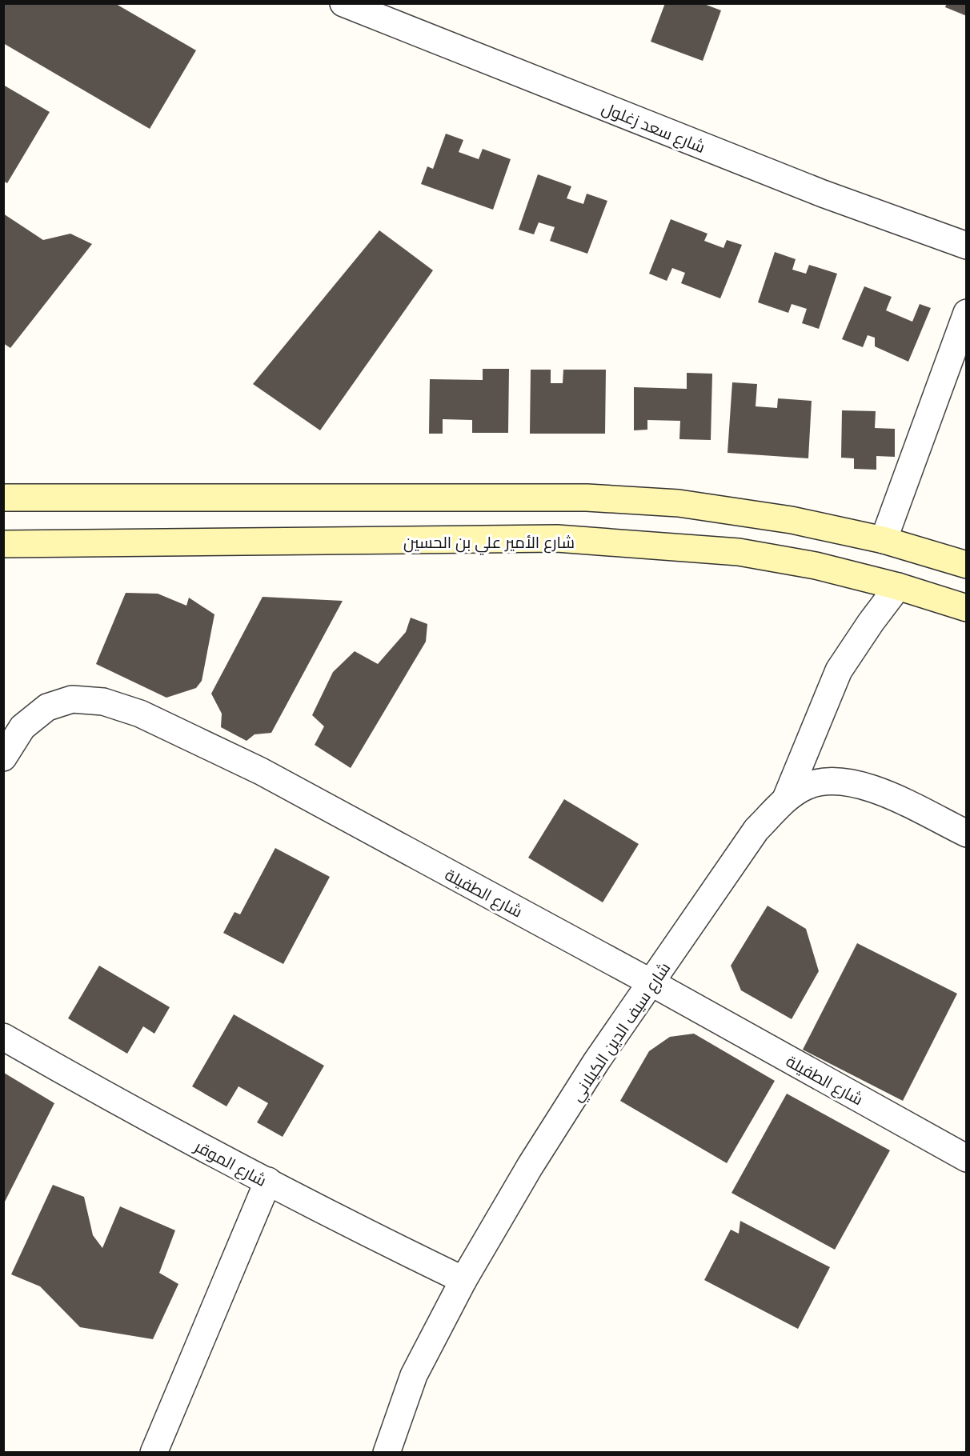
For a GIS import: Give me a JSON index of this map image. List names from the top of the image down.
{
  "streets": {
    "main road": ["شارع الأمير علي بن الحسين"],
    "street": [
      "شارع سعد زغلول",
      "شارع الطفيلة",
      "شارع سيف الدين الكيلاني",
      "شارع الموقر"
    ]
  },
  "crossings": [
    ["شارع الطفيلة", "شارع سيف الدين الكيلاني"],
    ["شارع سيف الدين الكيلاني", "شارع الموقر"]
  ]
}
